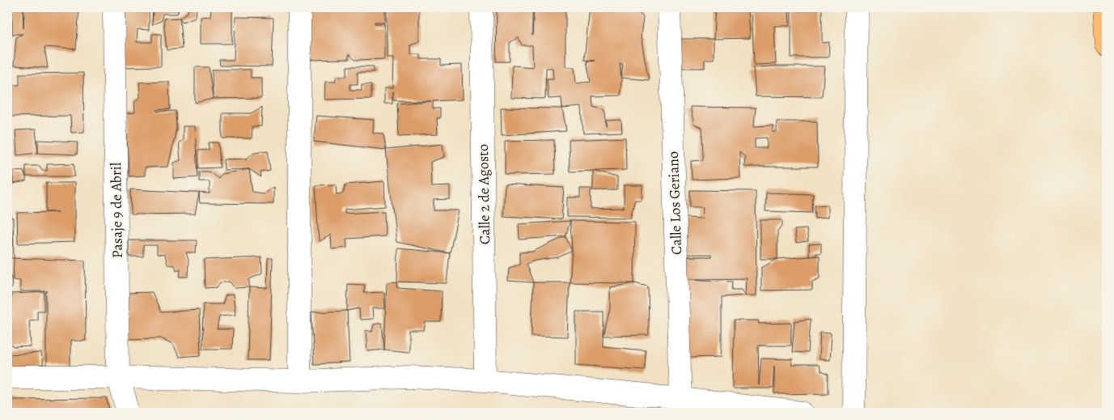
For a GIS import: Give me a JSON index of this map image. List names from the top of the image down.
{
  "streets": {
    "street": ["Calle 2 de Agosto", "Calle Los Geriano", "Pasaje 9 de Abril"]
  }
}
